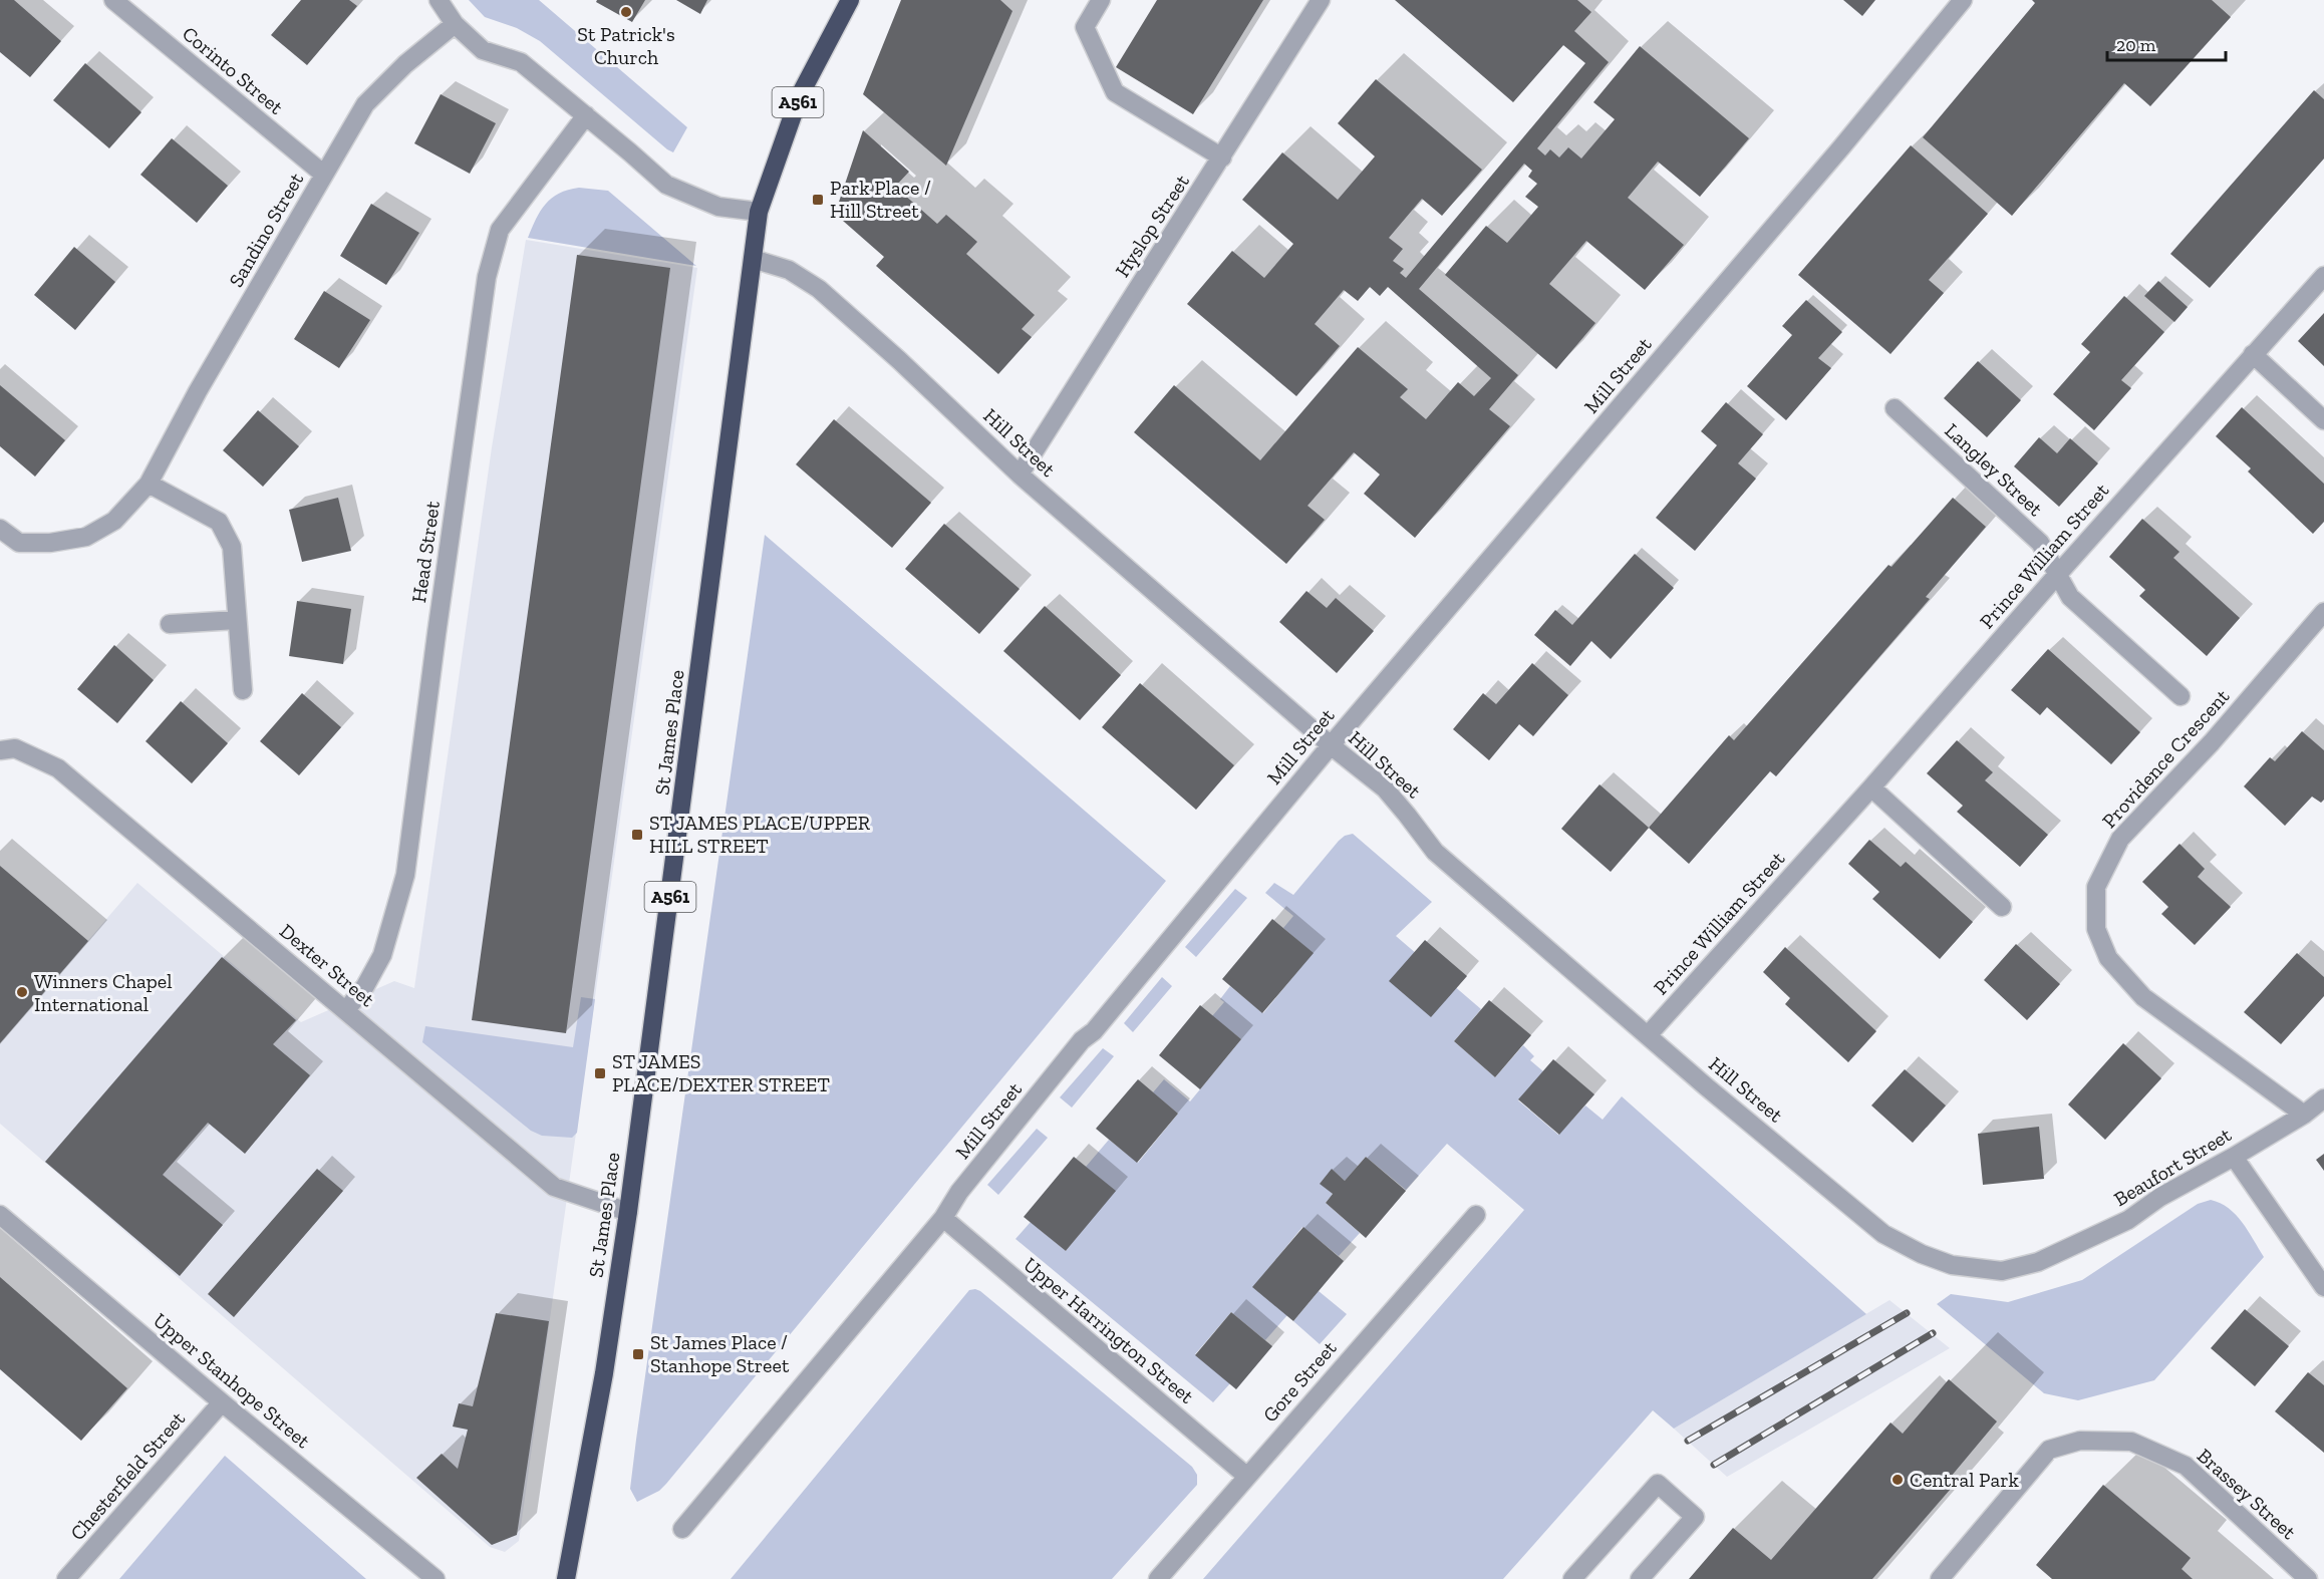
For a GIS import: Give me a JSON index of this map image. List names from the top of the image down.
{
  "streets": {
    "highway": ["A561", "St James Place"],
    "street": [
      "Corinto Street",
      "Hyslop Street",
      "Sandino Street",
      "Mill Street",
      "Hill Street",
      "Langley Street",
      "Head Street",
      "Prince William Street",
      "Providence Crescent",
      "Dexter Street",
      "Beaufort Street",
      "Upper Harrington Street",
      "Upper Stanhope Street",
      "Gore Street",
      "Chesterfield Street",
      "Brassey Street"
    ]
  },
  "crossings": [
    ["Corinto Street", "Sandino Street"],
    ["A561", "St James Place"],
    ["Hyslop Street", "Hill Street"],
    ["Mill Street", "Hill Street"],
    ["Mill Street", "Upper Harrington Street"],
    ["Hill Street", "Prince William Street"],
    ["Hill Street", "St James Place"],
    ["Hill Street", "Beaufort Street"],
    ["Langley Street", "Prince William Street"],
    ["Head Street", "Dexter Street"],
    ["St James Place", "Dexter Street"],
    ["Providence Crescent", "Beaufort Street"],
    ["Upper Harrington Street", "Gore Street"],
    ["Upper Stanhope Street", "Chesterfield Street"]
  ],
  "places": {
    "other": ["St Patrick's Church", "Winners Chapel International", "Central Park"],
    "transit": [
      "Park Place / Hill Street",
      "ST JAMES PLACE/UPPER HILL STREET",
      "ST JAMES PLACE/DEXTER STREET",
      "St James Place / Stanhope Street"
    ]
  },
  "scale_bar": "20 m"
}
